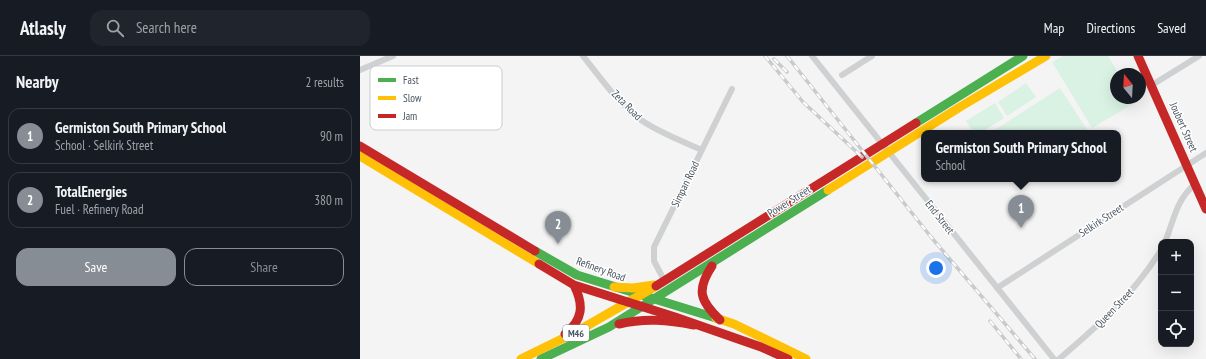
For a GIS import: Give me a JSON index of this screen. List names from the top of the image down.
{
  "streets": {
    "main road": [
      "Joubert Street",
      "Power Street",
      "Refinery Road",
      "M46"
    ],
    "street": [
      "Zeta Road",
      "Simpan Road",
      "End Street",
      "Selkirk Street",
      "Queen Street"
    ]
  },
  "crossings": [
    ["Zeta Road", "Simpan Road"],
    ["Joubert Street", "Selkirk Street"],
    ["Simpan Road", "Power Street"],
    ["Power Street", "Refinery Road"],
    ["End Street", "Selkirk Street"]
  ],
  "legend": ["Fast", "Slow", "Jam"],
  "north": "top",
  "page": {
    "header": "Atlasly",
    "search": "Search here",
    "nav": ["Map", "Directions", "Saved"],
    "heading": ["Nearby", "2 results"],
    "list": [
      {
        "mark": "1",
        "name": "Germiston South Primary School",
        "note": "School · Selkirk Street",
        "value": "90 m"
      },
      {
        "mark": "2",
        "name": "TotalEnergies",
        "note": "Fuel · Refinery Road",
        "value": "380 m"
      }
    ],
    "popup": ["Germiston South Primary School", "School"],
    "pins": ["1", "2"],
    "buttons": ["Save", "Share"],
    "map_buttons": ["+", "−"]
  }
}
